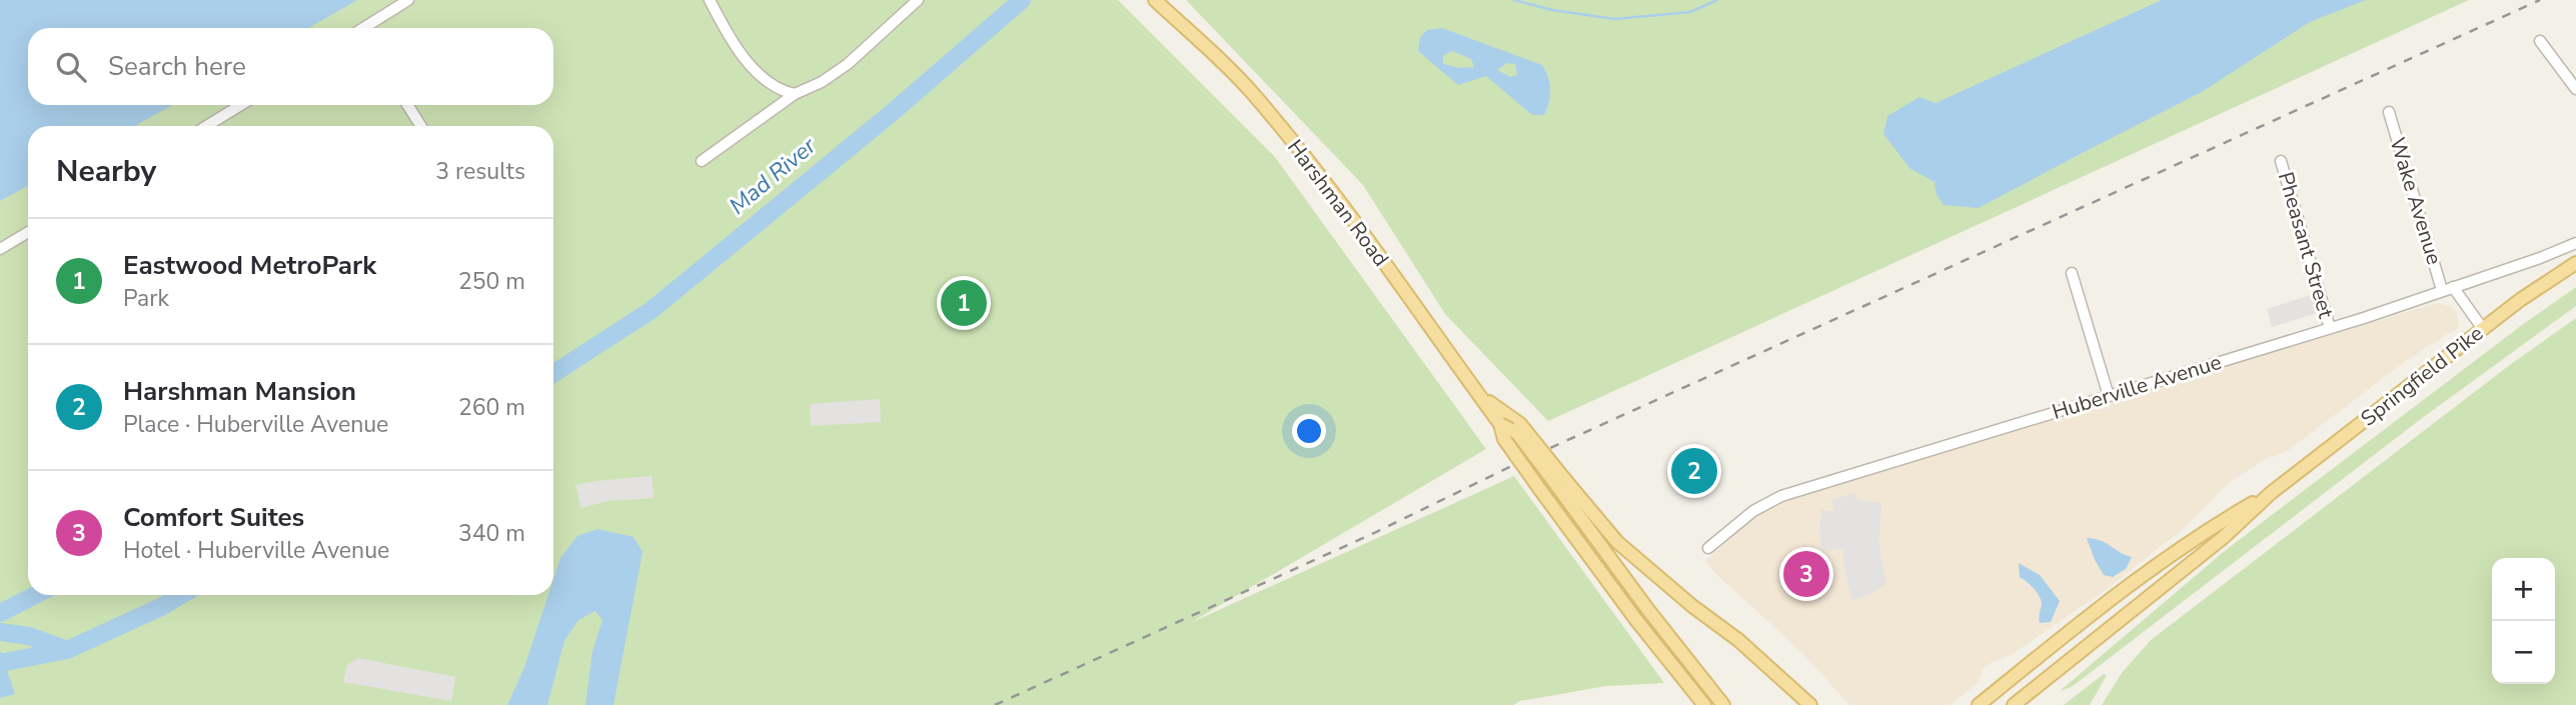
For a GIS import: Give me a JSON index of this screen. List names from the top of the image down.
{
  "streets": {
    "main road": ["Harshman Road", "Springfield Pike"],
    "street": ["Wake Avenue", "Pheasant Street", "Huberville Avenue"]
  },
  "crossings": [
    ["Wake Avenue", "Springfield Pike"],
    ["Wake Avenue", "Huberville Avenue"],
    ["Pheasant Street", "Huberville Avenue"]
  ],
  "water": ["Mad River"],
  "page": {
    "search": "Search here",
    "heading": ["Nearby", "3 results"],
    "list": [
      {
        "mark": "1",
        "name": "Eastwood MetroPark",
        "note": "Park",
        "value": "250 m"
      },
      {
        "mark": "2",
        "name": "Harshman Mansion",
        "note": "Place · Huberville Avenue",
        "value": "260 m"
      },
      {
        "mark": "3",
        "name": "Comfort Suites",
        "note": "Hotel · Huberville Avenue",
        "value": "340 m"
      }
    ],
    "pins": ["1", "2", "3"],
    "map_buttons": ["+", "−"]
  }
}
